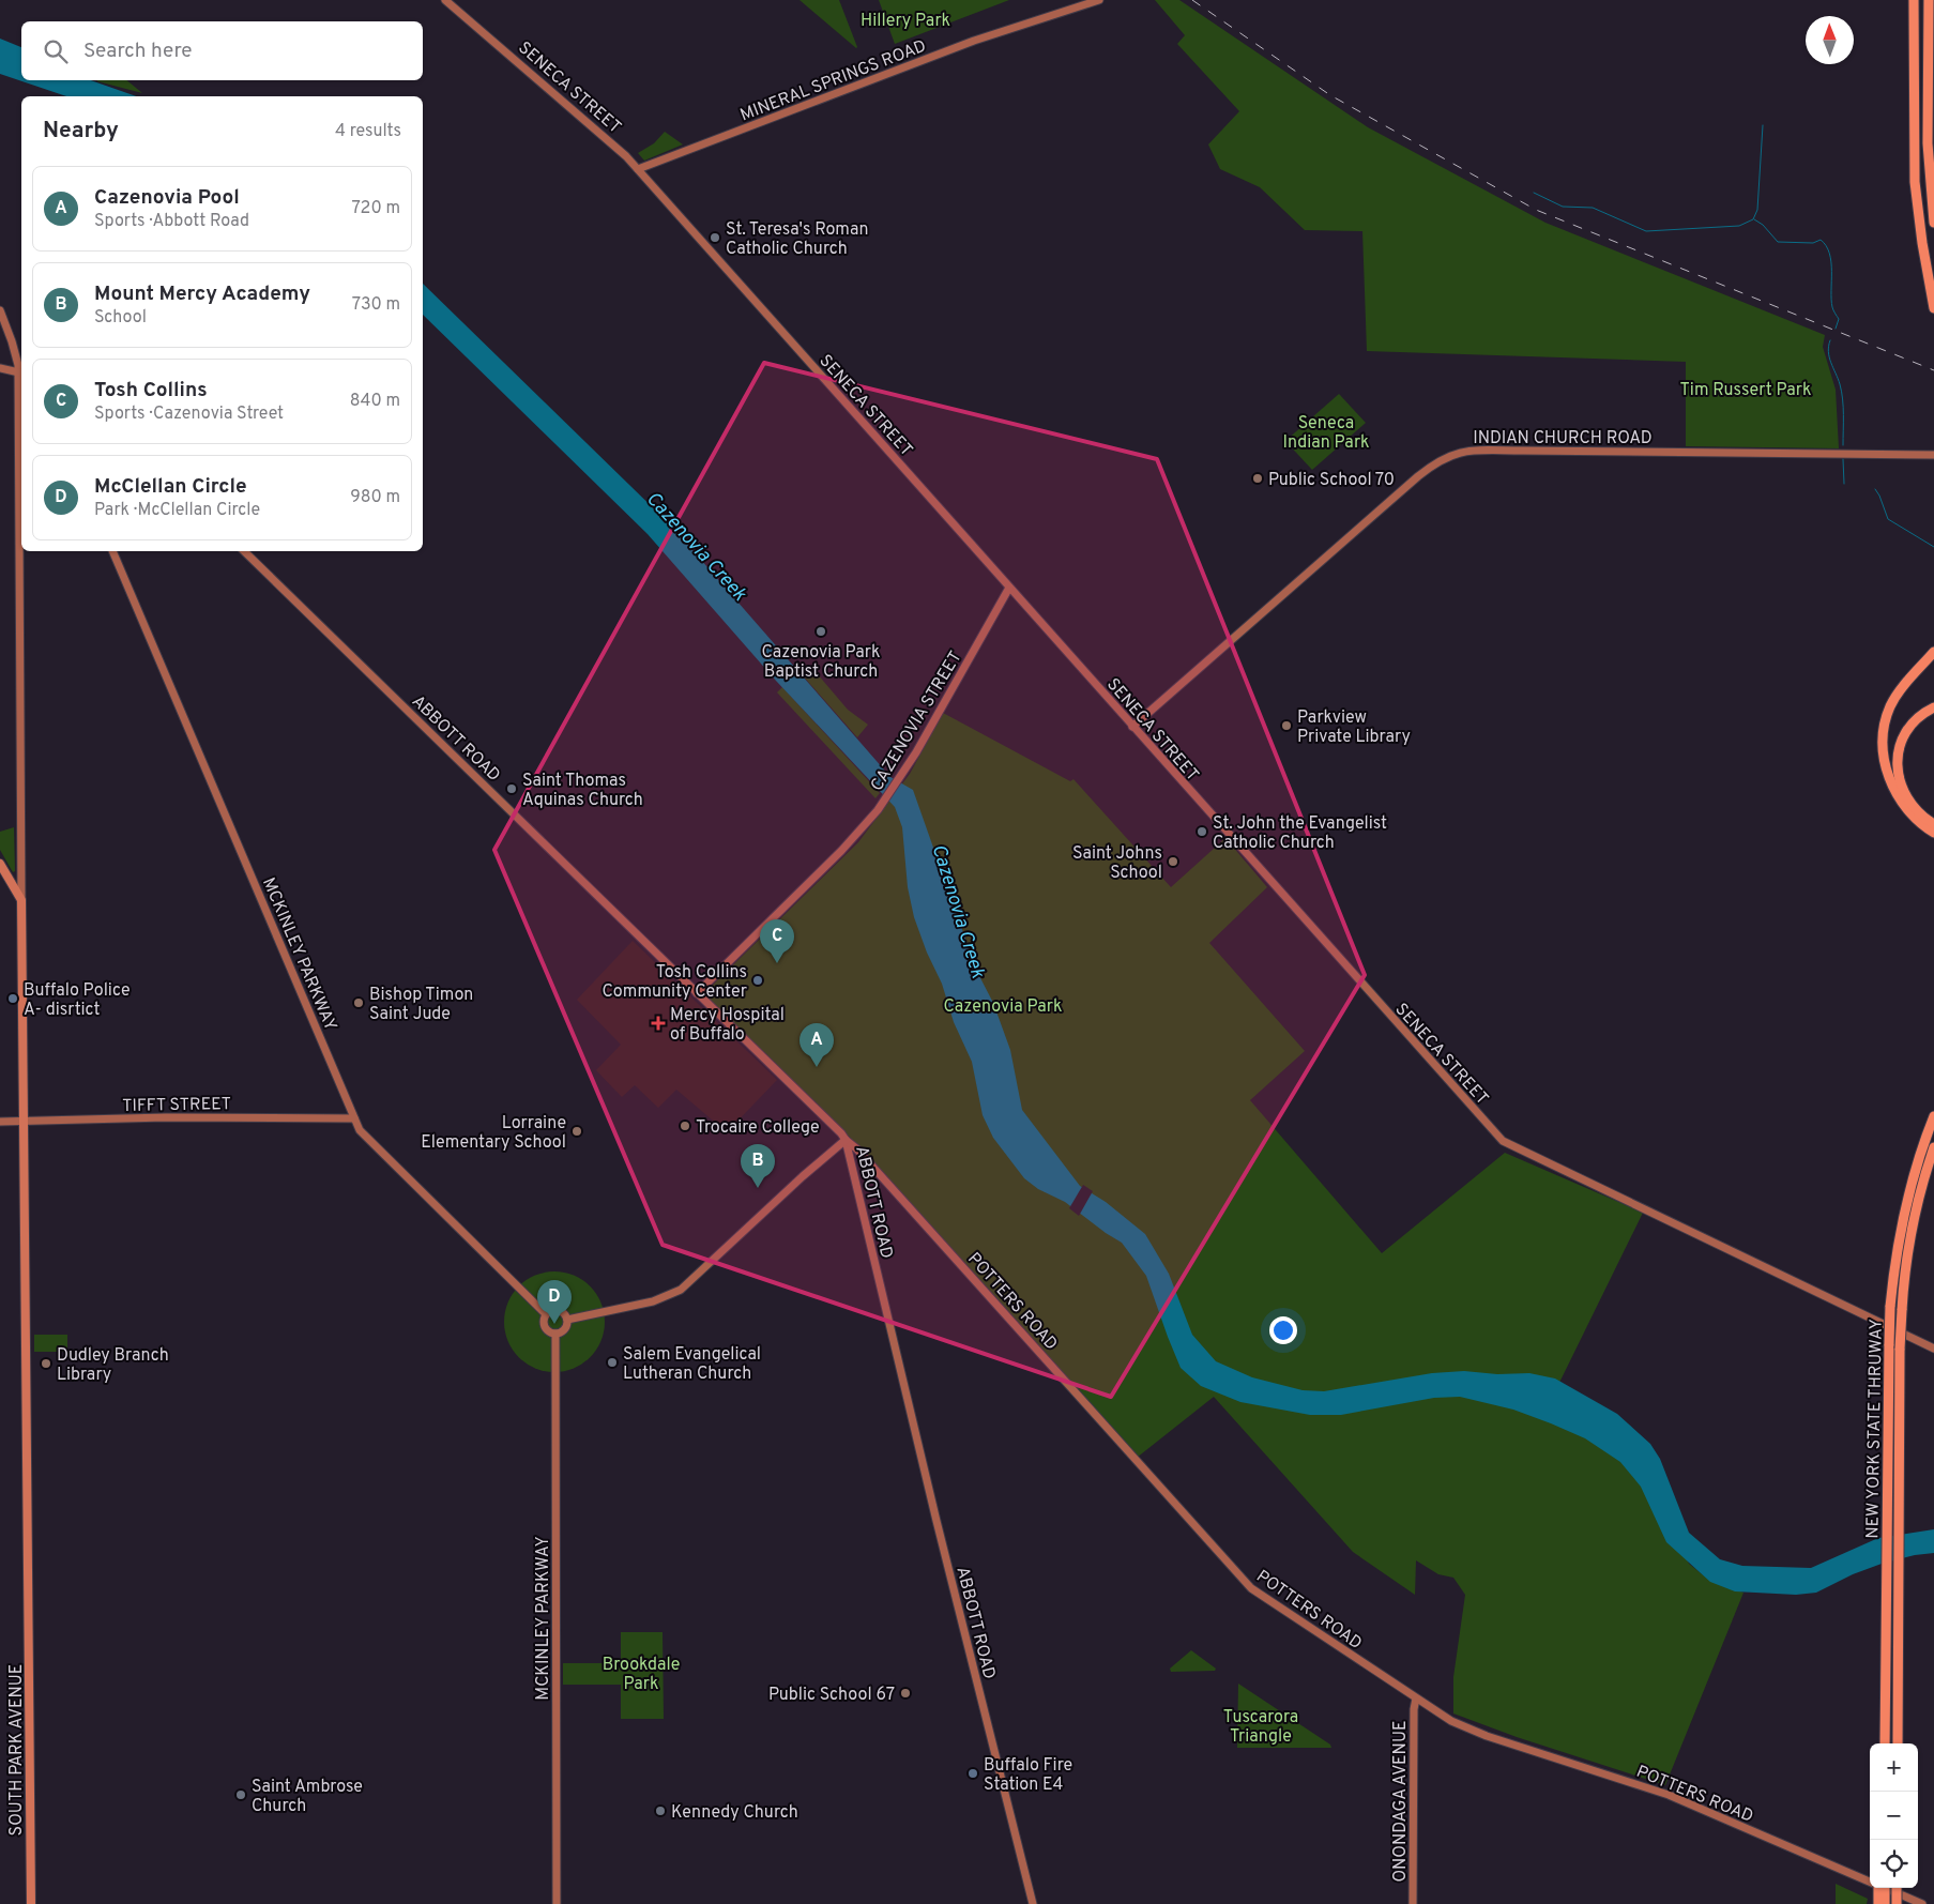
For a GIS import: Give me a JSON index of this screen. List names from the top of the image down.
{
  "streets": {
    "highway": ["NEW YORK STATE THRUWAY"],
    "main road": ["SOUTH PARK AVENUE"],
    "street": [
      "MINERAL SPRINGS ROAD",
      "SENECA STREET",
      "INDIAN CHURCH ROAD",
      "CAZENOVIA STREET",
      "ABBOTT ROAD",
      "MCKINLEY PARKWAY",
      "TIFFT STREET",
      "POTTERS ROAD",
      "ONONDAGA AVENUE"
    ]
  },
  "crossings": [
    ["MINERAL SPRINGS ROAD", "SENECA STREET"],
    ["SENECA STREET", "INDIAN CHURCH ROAD"],
    ["SENECA STREET", "CAZENOVIA STREET"],
    ["CAZENOVIA STREET", "ABBOTT ROAD"],
    ["ABBOTT ROAD", "POTTERS ROAD"],
    ["MCKINLEY PARKWAY", "TIFFT STREET"],
    ["TIFFT STREET", "SOUTH PARK AVENUE"],
    ["POTTERS ROAD", "ONONDAGA AVENUE"]
  ],
  "water": ["Cazenovia Creek"],
  "parks": [
    "Hillery Park",
    "Tim Russert Park",
    "Seneca Indian Park",
    "Cazenovia Park",
    "Brookdale Park",
    "Tuscarora Triangle"
  ],
  "places": {
    "other": [
      "St. Teresa's Roman Catholic Church",
      "Public School 70",
      "Cazenovia Park Baptist Church",
      "Parkview Private Library",
      "Saint Thomas Aquinas Church",
      "St. John the Evangelist Catholic Church",
      "Saint Johns School",
      "Tosh Collins Community Center",
      "Buffalo Police A- disrtict",
      "Bishop Timon Saint Jude",
      "Trocaire College",
      "Lorraine Elementary School",
      "Salem Evangelical Lutheran Church",
      "Dudley Branch Library",
      "Public School 67",
      "Buffalo Fire Station E4",
      "Saint Ambrose Church",
      "Kennedy Church"
    ],
    "health": ["Mercy Hospital of Buffalo"]
  },
  "north": "top",
  "page": {
    "search": "Search here",
    "heading": ["Nearby", "4 results"],
    "list": [
      {
        "mark": "A",
        "name": "Cazenovia Pool",
        "note": "Sports · Abbott Road",
        "value": "720 m"
      },
      {
        "mark": "B",
        "name": "Mount Mercy Academy",
        "note": "School",
        "value": "730 m"
      },
      {
        "mark": "C",
        "name": "Tosh Collins",
        "note": "Sports · Cazenovia Street",
        "value": "840 m"
      },
      {
        "mark": "D",
        "name": "McClellan Circle",
        "note": "Park · McClellan Circle",
        "value": "980 m"
      }
    ],
    "pins": [
      "C",
      "A",
      "B",
      "D"
    ],
    "map_buttons": ["+", "−"]
  }
}
